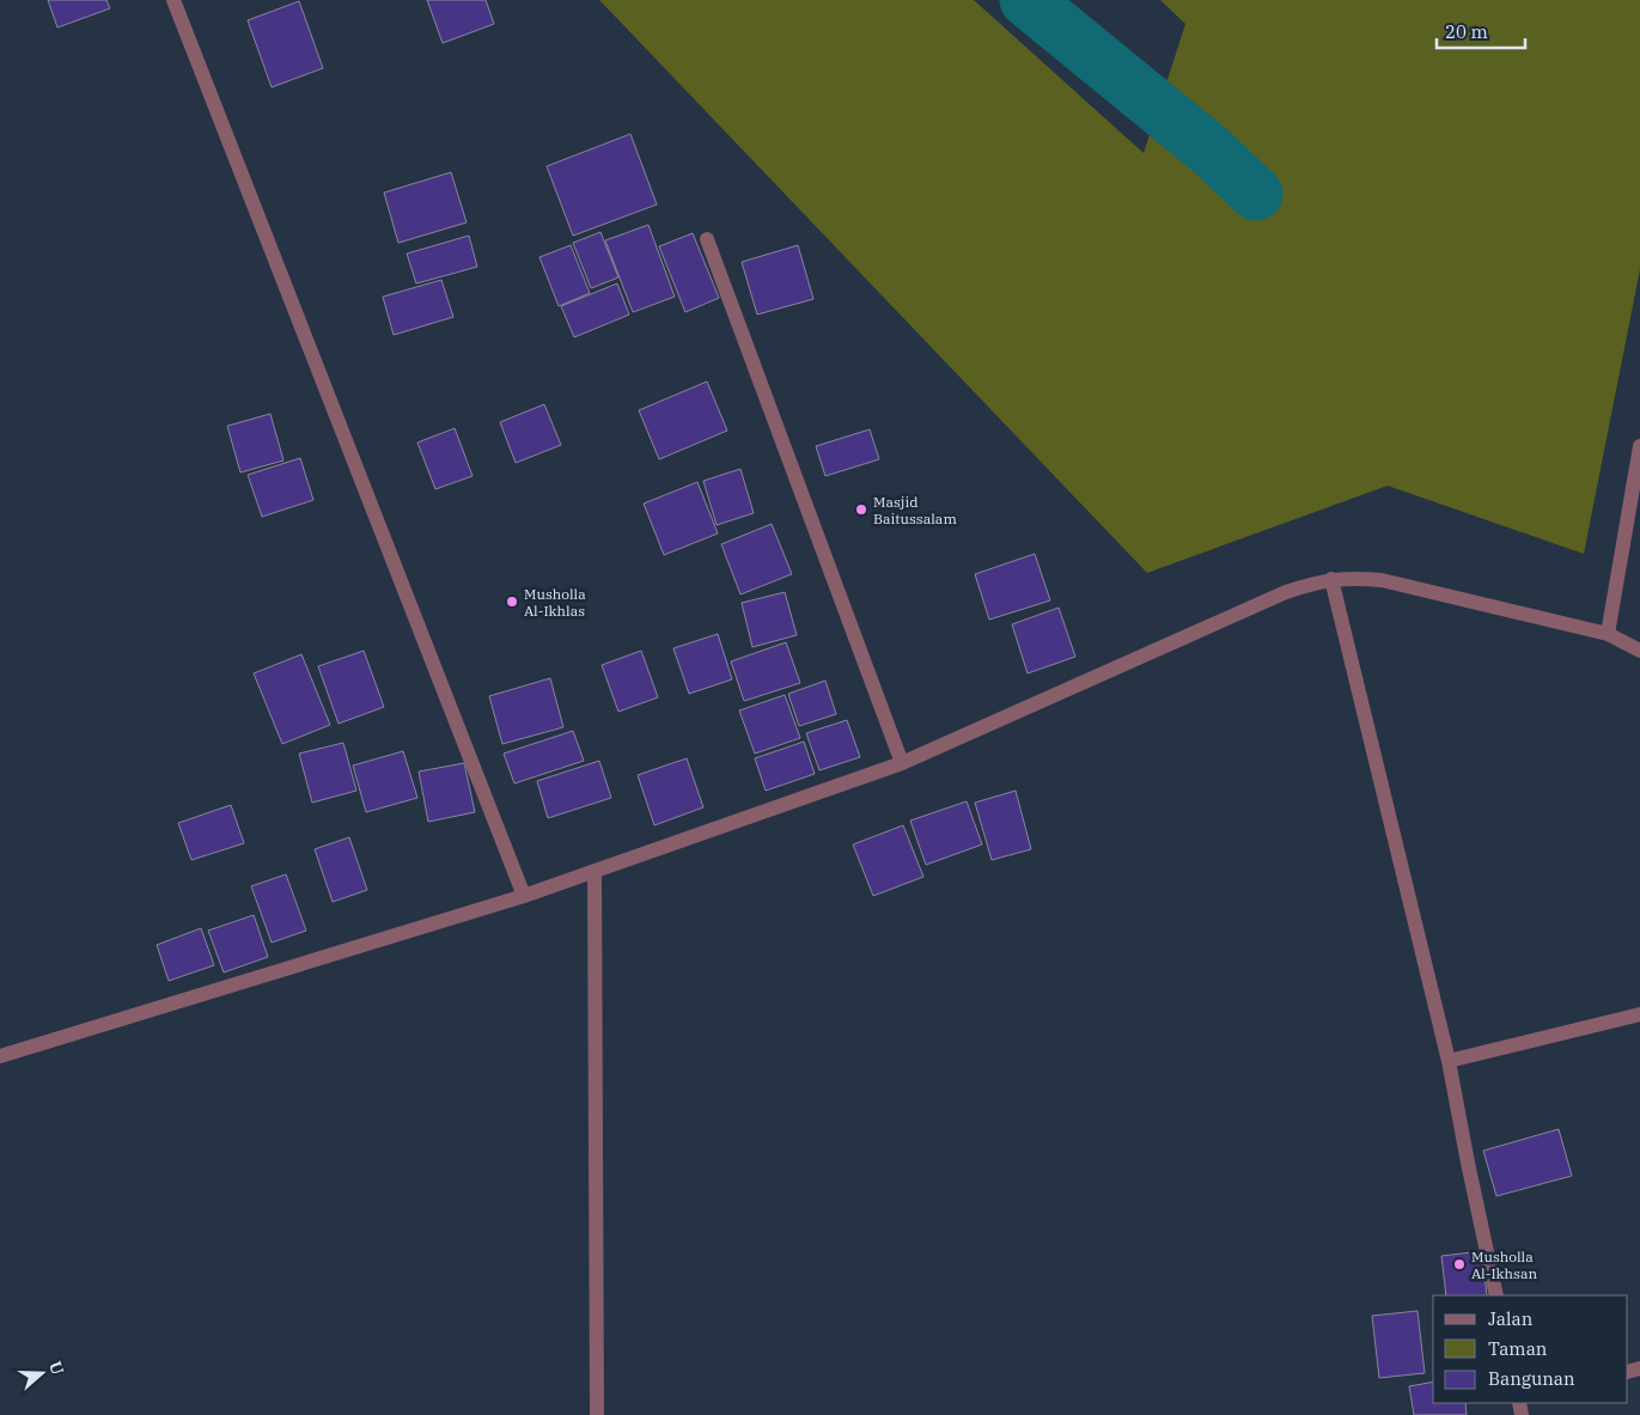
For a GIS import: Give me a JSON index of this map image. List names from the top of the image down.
{
  "places": ["Masjid Baitussalam", "Musholla Al-Ikhlas", "Musholla Al-Ikhsan"],
  "legend": ["Jalan", "Taman", "Bangunan"],
  "scale_bar": "20 m",
  "north": "right"
}
